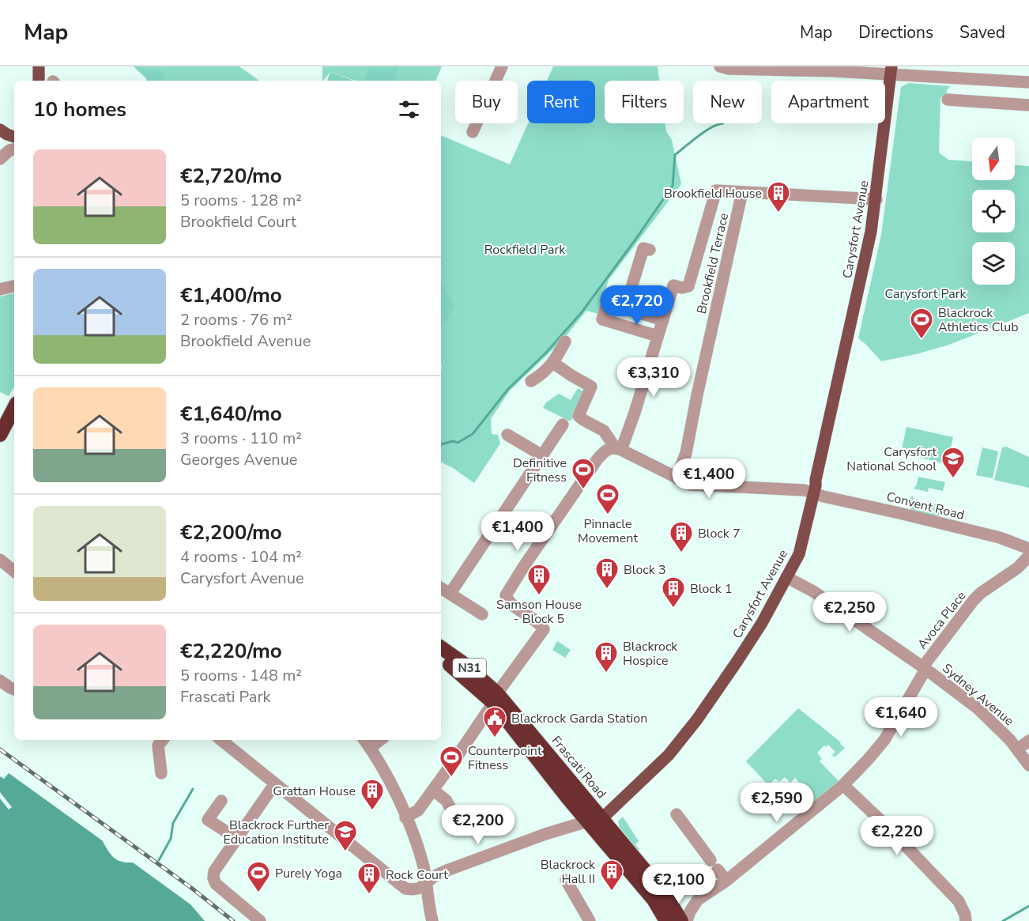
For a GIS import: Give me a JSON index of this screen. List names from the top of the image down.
{
  "streets": {
    "highway": ["N31", "Frascati Road"],
    "main road": ["Carysfort Avenue"],
    "street": [
      "Brookfield Terrace",
      "Convent Road",
      "Avoca Place",
      "Sydney Avenue"
    ]
  },
  "crossings": [
    ["Carysfort Avenue", "Convent Road"],
    ["Carysfort Avenue", "Sydney Avenue"],
    ["Carysfort Avenue", "Frascati Road"],
    ["Brookfield Terrace", "Convent Road"],
    ["Avoca Place", "Sydney Avenue"]
  ],
  "parks": ["Rockfield Park", "Carysfort Park"],
  "places": {
    "building": [
      "Brookfield House",
      "Block 7",
      "Block 3",
      "Samson House - Block 5",
      "Block 1",
      "Blackrock Hospice",
      "Grattan House",
      "Blackrock Hall II",
      "Rock Court"
    ],
    "sports": [
      "Blackrock Athletics Club",
      "Definitive Fitness",
      "Pinnacle Movement",
      "Counterpoint Fitness",
      "Purely Yoga"
    ],
    "school or university": ["Carysfort National School", "Blackrock Further Education Institute"],
    "public building": ["Blackrock Garda Station"]
  },
  "north": "bottom",
  "page": {
    "header": "Map",
    "nav": ["Map", "Directions", "Saved"],
    "chip": [
      "Buy",
      "Rent",
      "Filters",
      "New",
      "Apartment"
    ],
    "heading": "10 homes",
    "list": [
      {
        "name": "€2,720/mo",
        "note": "5 rooms · 128 m² · Brookfield Court"
      },
      {
        "name": "€1,400/mo",
        "note": "2 rooms · 76 m² · Brookfield Avenue"
      },
      {
        "name": "€1,640/mo",
        "note": "3 rooms · 110 m² · Georges Avenue"
      },
      {
        "name": "€2,200/mo",
        "note": "4 rooms · 104 m² · Carysfort Avenue"
      },
      {
        "name": "€2,220/mo",
        "note": "5 rooms · 148 m² · Frascati Park"
      }
    ],
    "price": [
      "€2,720",
      "€3,310",
      "€1,400",
      "€1,400",
      "€2,250",
      "€1,640",
      "€2,590",
      "€2,200",
      "€2,220",
      "€2,100"
    ]
  }
}
